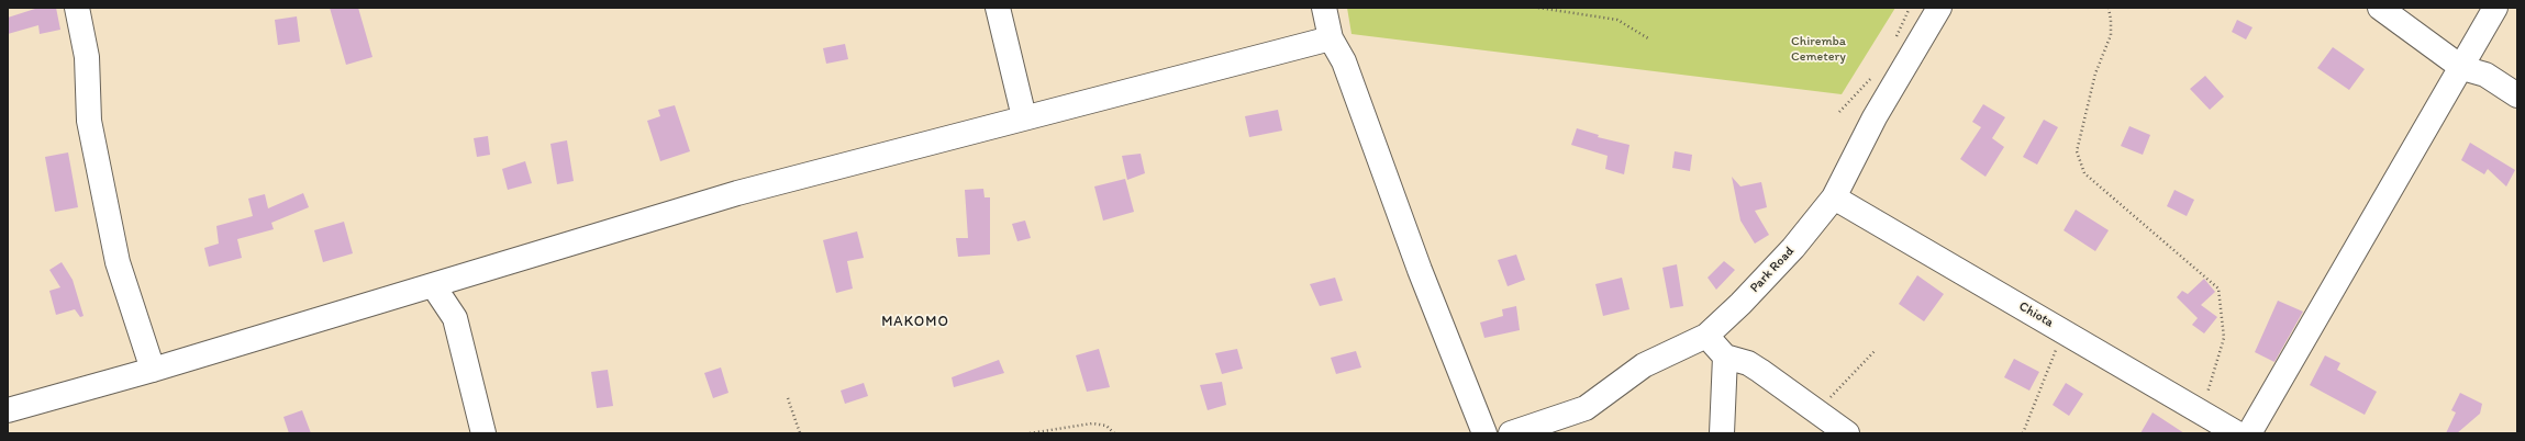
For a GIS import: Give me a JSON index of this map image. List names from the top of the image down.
{
  "streets": {
    "street": ["Park Road", "Chiota"]
  },
  "crossings": [
    ["Park Road", "Chiota"]
  ],
  "districts": ["MAKOMO"],
  "parks": ["Chiremba Cemetery"]
}
